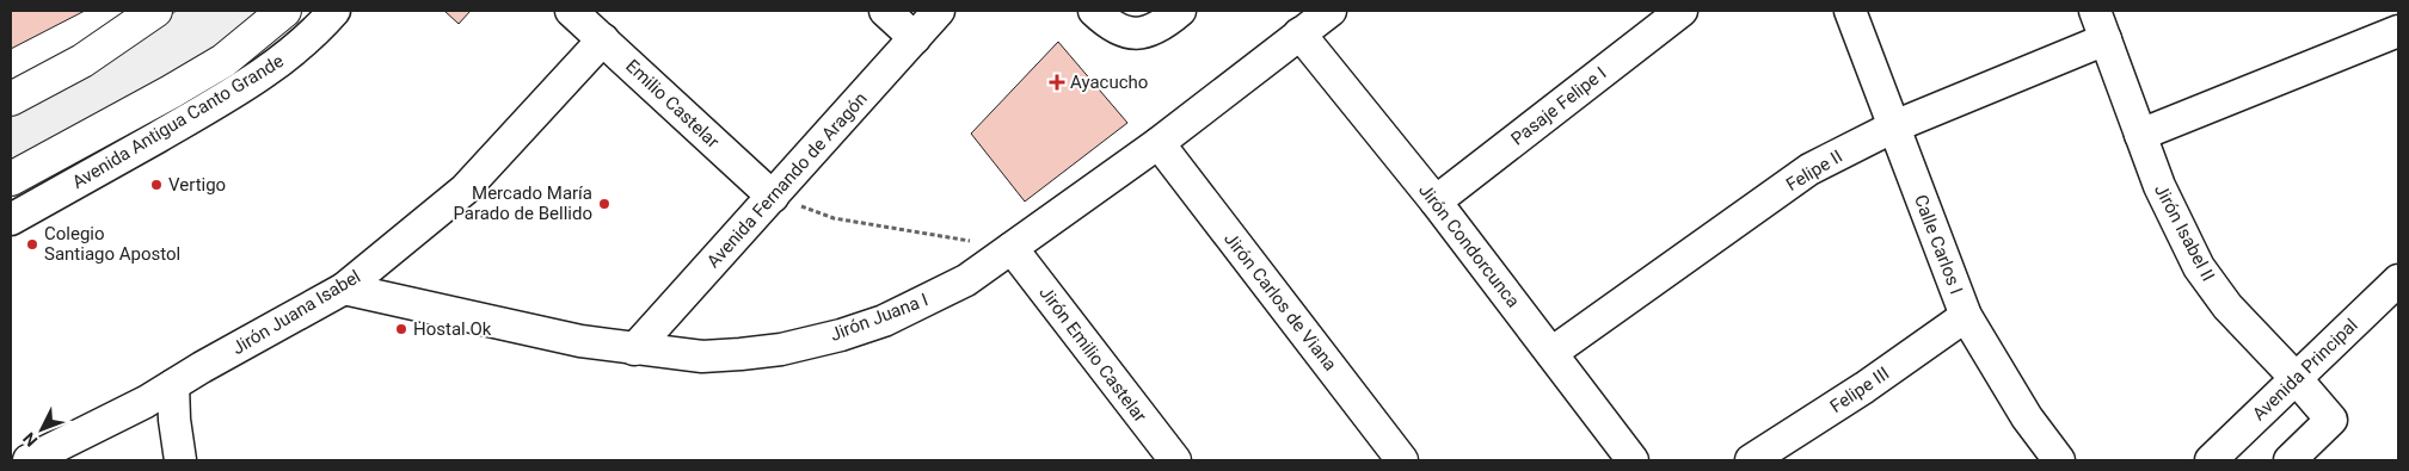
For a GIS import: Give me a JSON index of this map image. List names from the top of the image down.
{
  "streets": {
    "street": [
      "Emilio Castelar",
      "Pasaje Felipe I",
      "Avenida Antigua Canto Grande",
      "Felipe II",
      "Avenida Fernando de Aragón",
      "Jirón Isabel II",
      "Calle Carlos I",
      "Jirón Condorcunca",
      "Jirón Carlos de Viana",
      "Jirón Juana Isabel",
      "Jirón Juana I",
      "Jirón Emilio Castelar",
      "Avenida Principal",
      "Felipe III"
    ]
  },
  "crossings": [
    ["Emilio Castelar", "Avenida Fernando de Aragón"],
    ["Emilio Castelar", "Jirón Juana Isabel"],
    ["Pasaje Felipe I", "Jirón Condorcunca"],
    ["Felipe II", "Jirón Isabel II"],
    ["Felipe II", "Calle Carlos I"],
    ["Felipe II", "Jirón Condorcunca"],
    ["Avenida Fernando de Aragón", "Jirón Juana I"],
    ["Jirón Isabel II", "Avenida Principal"],
    ["Calle Carlos I", "Felipe III"],
    ["Jirón Condorcunca", "Jirón Juana I"],
    ["Jirón Carlos de Viana", "Jirón Juana I"],
    ["Jirón Juana Isabel", "Jirón Juana I"],
    ["Jirón Juana I", "Jirón Emilio Castelar"]
  ],
  "places": {
    "health": ["Ayacucho"],
    "other": [
      "Vertigo",
      "Mercado María Parado de Bellido",
      "Colegio Santiago Apostol",
      "Hostal Ok"
    ]
  },
  "north": "bottom left"
}
